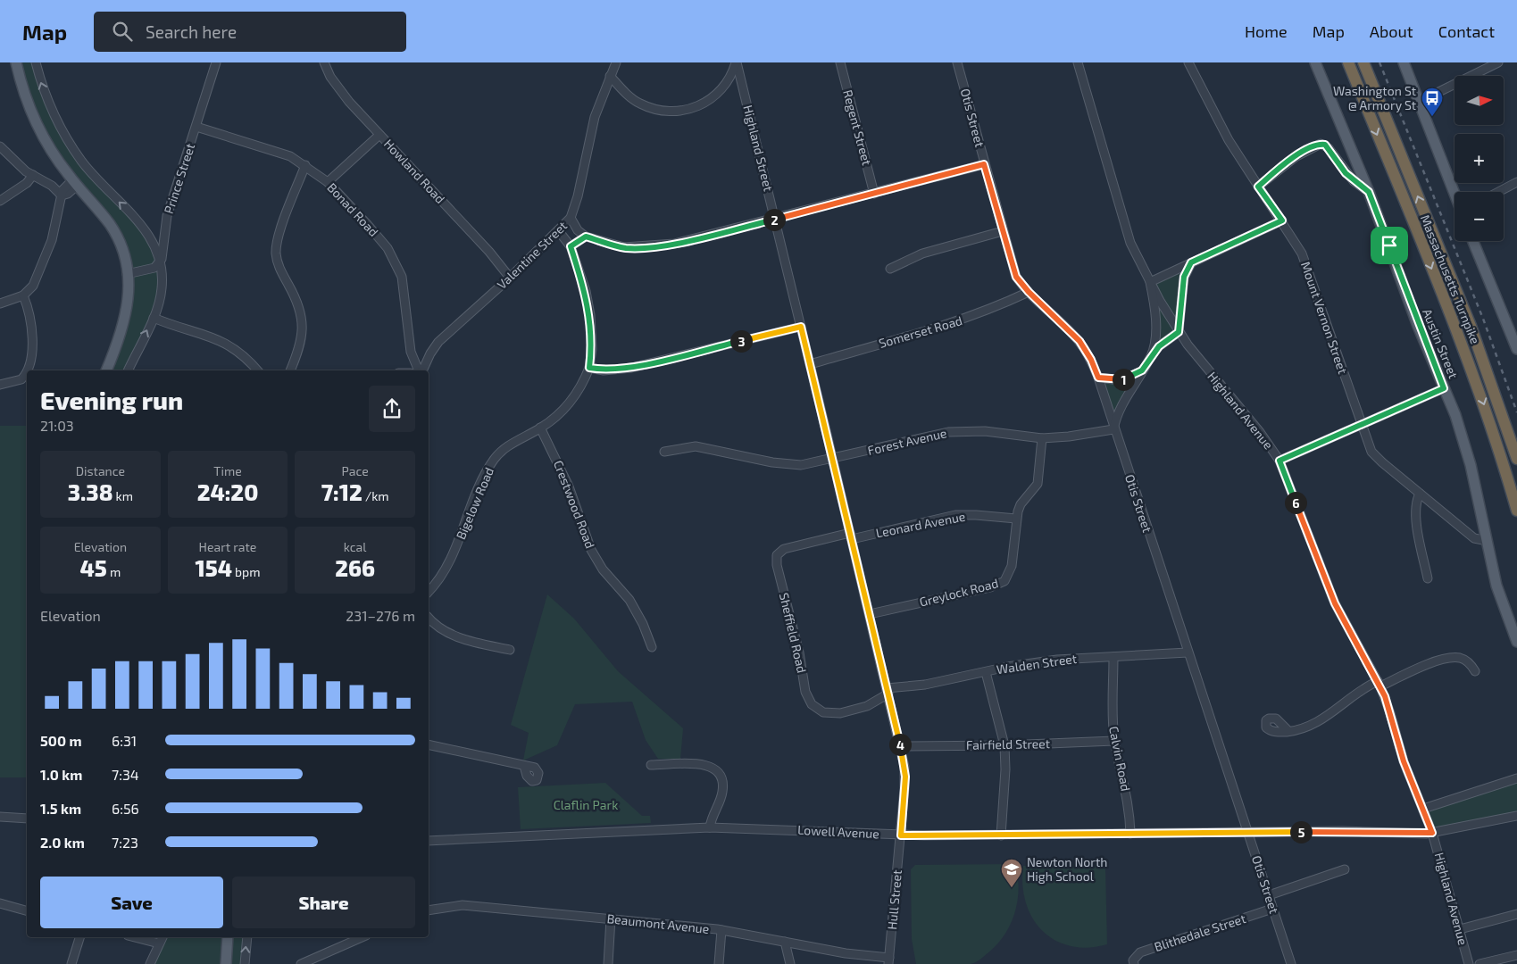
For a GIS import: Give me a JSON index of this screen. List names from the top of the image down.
{
  "streets": {
    "highway": ["Massachusetts Turnpike"],
    "main road": ["Austin Street"],
    "street": [
      "Otis Street",
      "Regent Street",
      "Highland Street",
      "Howland Road",
      "Prince Street",
      "Bonad Road",
      "Valentine Street",
      "Mount Vernon Street",
      "Somerset Road",
      "Highland Avenue",
      "Forest Avenue",
      "Bigelow Road",
      "Crestwood Road",
      "Leonard Avenue",
      "Greylock Road",
      "Sheffield Road",
      "Walden Street",
      "Fairfield Street",
      "Calvin Road",
      "Lowell Avenue",
      "Hull Street",
      "Beaumont Avenue",
      "Blithedale Street"
    ]
  },
  "crossings": [
    ["Otis Street", "Somerset Road"],
    ["Otis Street", "Forest Avenue"],
    ["Otis Street", "Walden Street"],
    ["Otis Street", "Lowell Avenue"],
    ["Otis Street", "Blithedale Street"],
    ["Highland Street", "Somerset Road"],
    ["Highland Street", "Forest Avenue"],
    ["Highland Street", "Leonard Avenue"],
    ["Highland Street", "Greylock Road"],
    ["Highland Street", "Sheffield Road"],
    ["Highland Street", "Walden Street"],
    ["Highland Street", "Fairfield Street"],
    ["Highland Street", "Lowell Avenue"],
    ["Highland Street", "Hull Street"],
    ["Howland Road", "Valentine Street"],
    ["Prince Street", "Bonad Road"],
    ["Mount Vernon Street", "Austin Street"],
    ["Highland Avenue", "Lowell Avenue"],
    ["Forest Avenue", "Greylock Road"],
    ["Bigelow Road", "Crestwood Road"],
    ["Leonard Avenue", "Greylock Road"],
    ["Leonard Avenue", "Sheffield Road"],
    ["Sheffield Road", "Walden Street"],
    ["Walden Street", "Calvin Road"],
    ["Fairfield Street", "Calvin Road"],
    ["Calvin Road", "Lowell Avenue"],
    ["Lowell Avenue", "Hull Street"],
    ["Hull Street", "Beaumont Avenue"]
  ],
  "parks": ["Claflin Park"],
  "places": {
    "bus stop": ["Washington St @ Armory St"],
    "school or university": ["Newton North High School"]
  },
  "north": "right",
  "page": {
    "header": "Map",
    "search": "Search here",
    "nav": [
      "Home",
      "Map",
      "About",
      "Contact"
    ],
    "map_buttons": ["+", "−"],
    "pins": [
      "2",
      "3",
      "1",
      "6",
      "4",
      "5"
    ],
    "heading": ["Evening run", "21:03"],
    "stats": [
      ["Distance", "3.38 km"],
      ["Time", "24:20"],
      ["Pace", "7:12 /km"],
      ["Elevation", "45 m"],
      ["Heart rate", "154 bpm"],
      ["kcal", "266"]
    ],
    "chart": ["Elevation", "231–276 m"],
    "list": [
      {
        "name": "500 m",
        "note": "6:31"
      },
      {
        "name": "1.0 km",
        "note": "7:34"
      },
      {
        "name": "1.5 km",
        "note": "6:56"
      },
      {
        "name": "2.0 km",
        "note": "7:23"
      }
    ],
    "buttons": ["Save", "Share"]
  }
}
